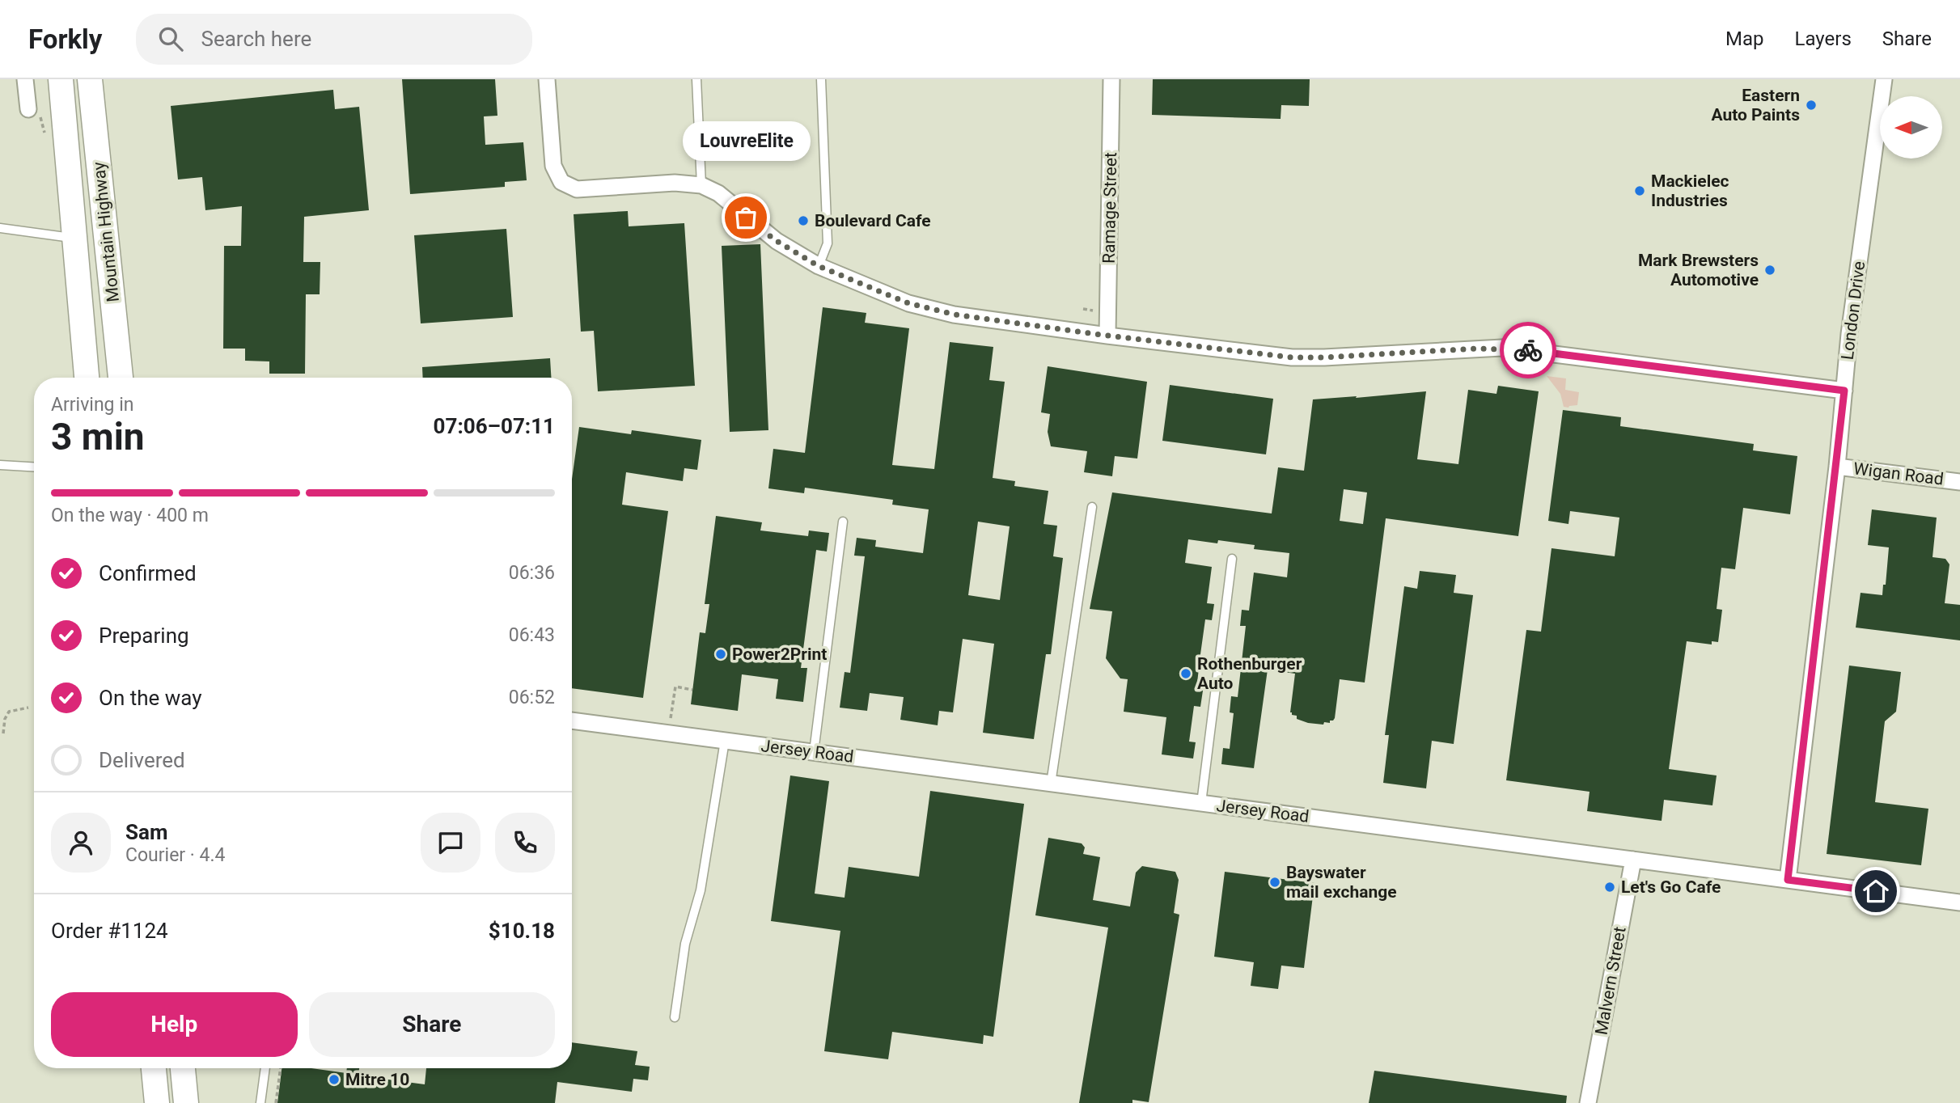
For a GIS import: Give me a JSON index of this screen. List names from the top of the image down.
{
  "streets": {
    "main road": ["Mountain Highway"],
    "street": [
      "Ramage Street",
      "London Drive",
      "Wigan Road",
      "Jersey Road",
      "Malvern Street"
    ]
  },
  "crossings": [
    ["London Drive", "Wigan Road"],
    ["London Drive", "Jersey Road"],
    ["Jersey Road", "Malvern Street"]
  ],
  "places": [
    "Eastern Auto Paints",
    "Mackielec Industries",
    "LouvreElite",
    "Boulevard Cafe",
    "Mark Brewsters Automotive",
    "Power2Print",
    "Rothenburger Auto",
    "Bayswater mail exchange",
    "Let's Go Cafe",
    "Mitre 10"
  ],
  "north": "left",
  "page": {
    "header": "Forkly",
    "search": "Search here",
    "nav": ["Map", "Layers", "Share"],
    "bubble": "LouvreElite",
    "heading": ["3 min", "Arriving in", "07:06–07:11"],
    "panel": [
      "Sam",
      "Courier · 4.4",
      "Order #1124",
      "$10.18"
    ],
    "bar": "On the way · 400 m",
    "list": [
      ["Confirmed", "06:36"],
      ["Preparing", "06:43"],
      ["On the way", "06:52"],
      "Delivered"
    ],
    "buttons": ["Help", "Share"]
  }
}
